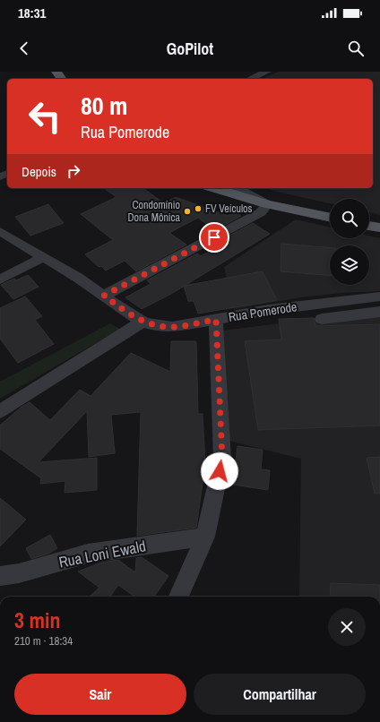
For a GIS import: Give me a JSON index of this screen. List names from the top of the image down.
{
  "streets": {
    "street": ["Rua Pomerode", "Rua Loni Ewald"]
  },
  "places": ["FV Veículos", "Condomínio Dona Mônica"],
  "page": {
    "status": "18:31",
    "header": "GoPilot",
    "turn": ["80 m", "Rua Pomerode"],
    "then": "Depois",
    "heading": ["3 min", "210 m · 18:34"],
    "buttons": ["Sair", "Compartilhar"]
  }
}
